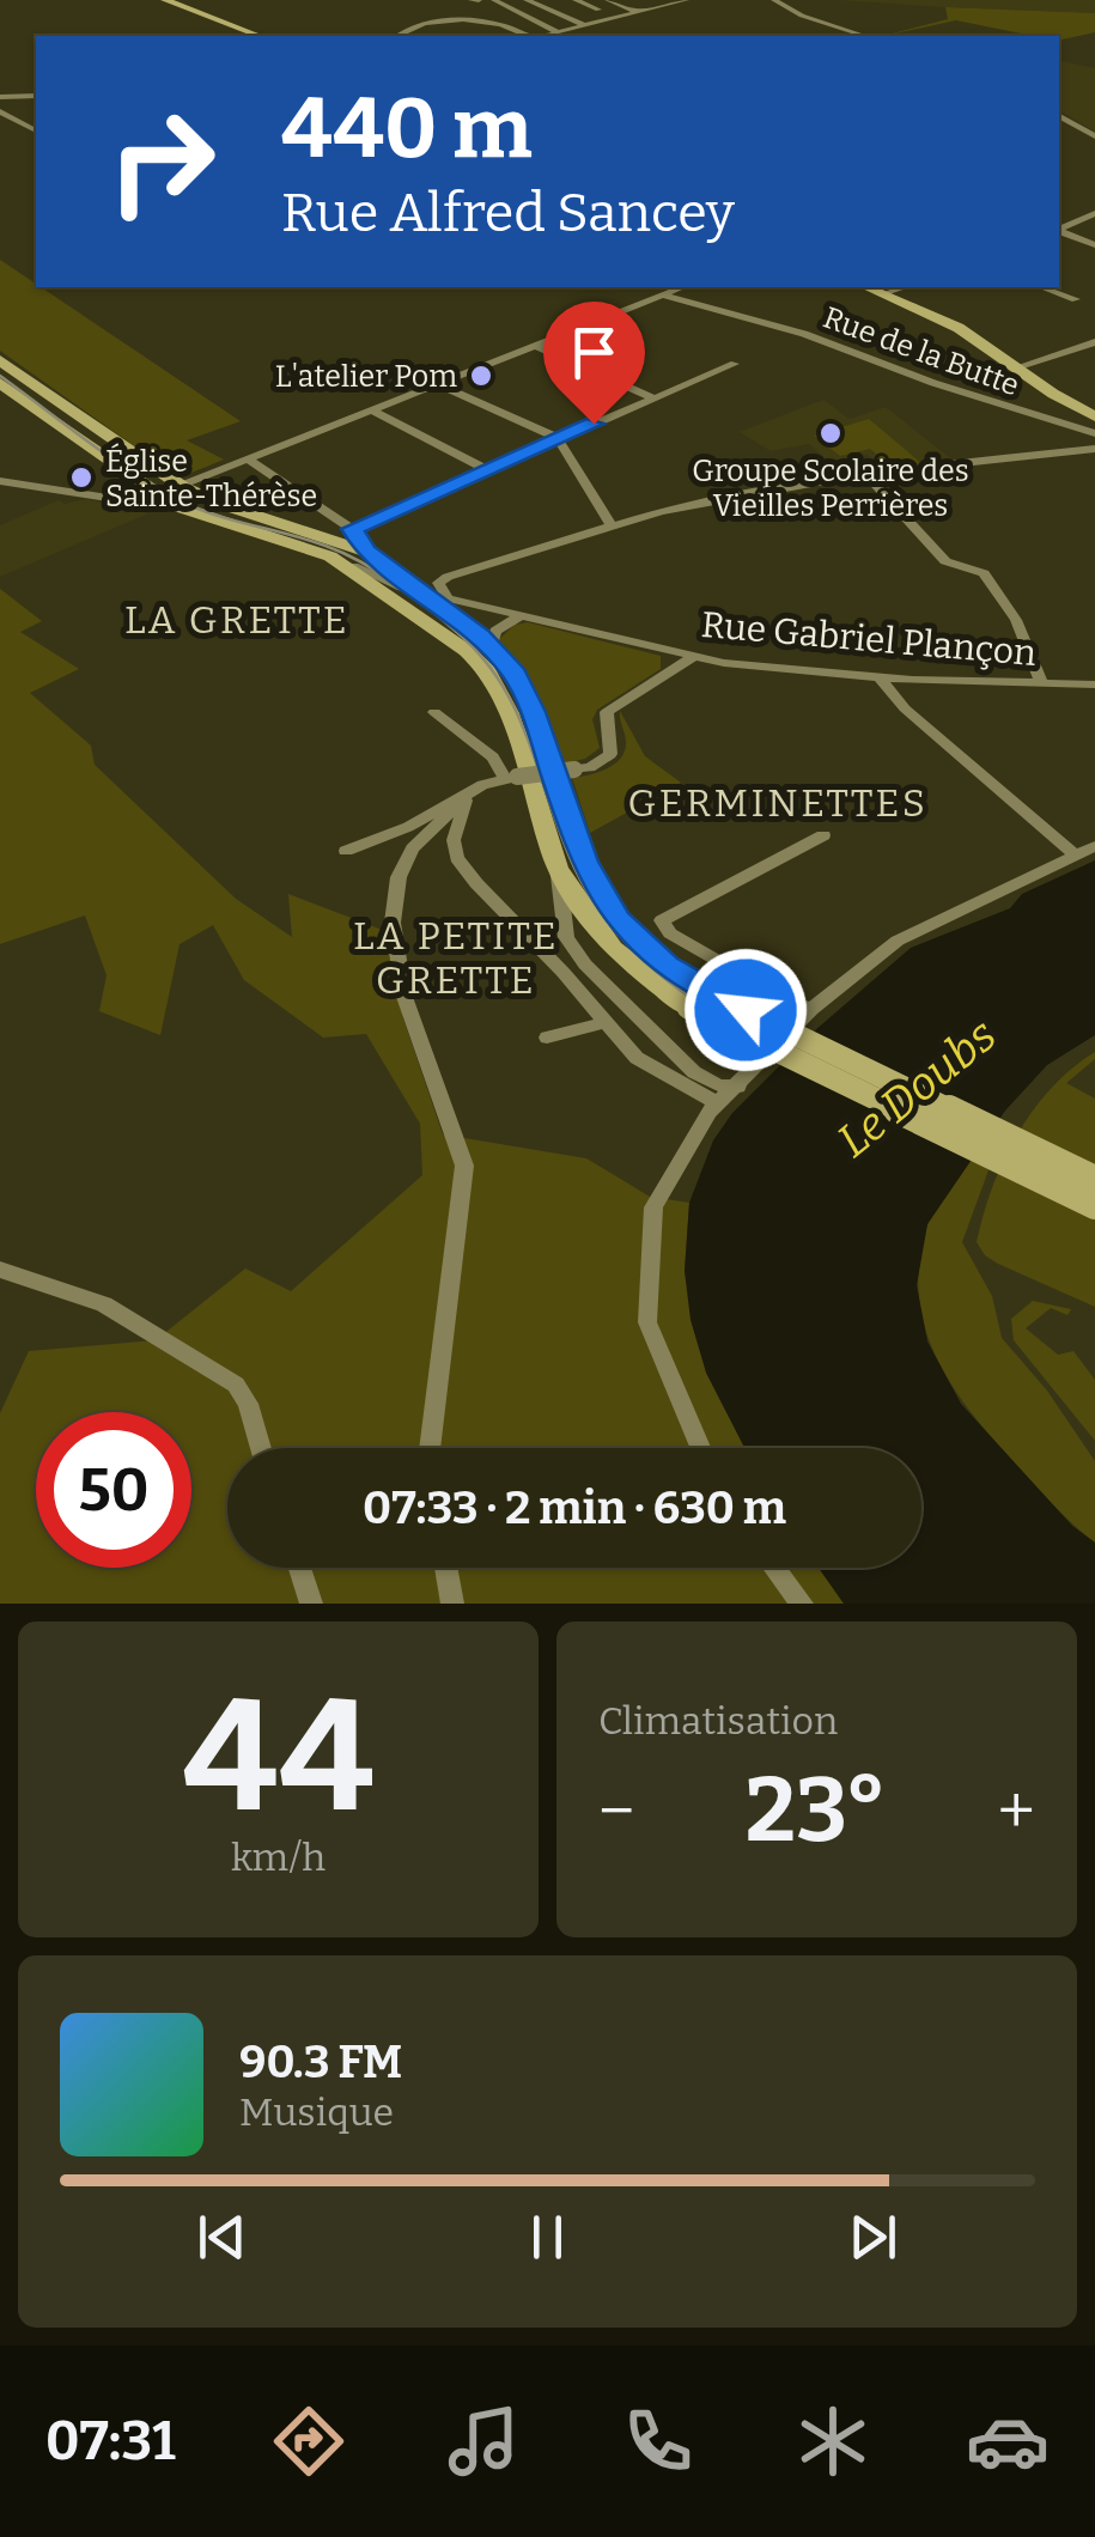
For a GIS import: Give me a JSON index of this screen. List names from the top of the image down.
{
  "streets": {
    "street": ["Rue de la Butte", "Rue Gabriel Plançon"]
  },
  "districts": ["LA GRETTE", "GERMINETTES", "LA PETITE GRETTE"],
  "water": ["Le Doubs"],
  "places": ["L'atelier Pom", "Groupe Scolaire des Vieilles Perrières", "Église Sainte-Thérèse"],
  "page": {
    "turn": ["440 m", "Rue Alfred Sancey"],
    "limit": "50",
    "trip": "07:33 · 2 min · 630 m",
    "tile": [
      ["44", "km/h"],
      "Climatisation"
    ],
    "heat": ["−", "23°", "+"],
    "song": ["90.3 FM", "Musique"],
    "tabs": "07:31"
  }
}
